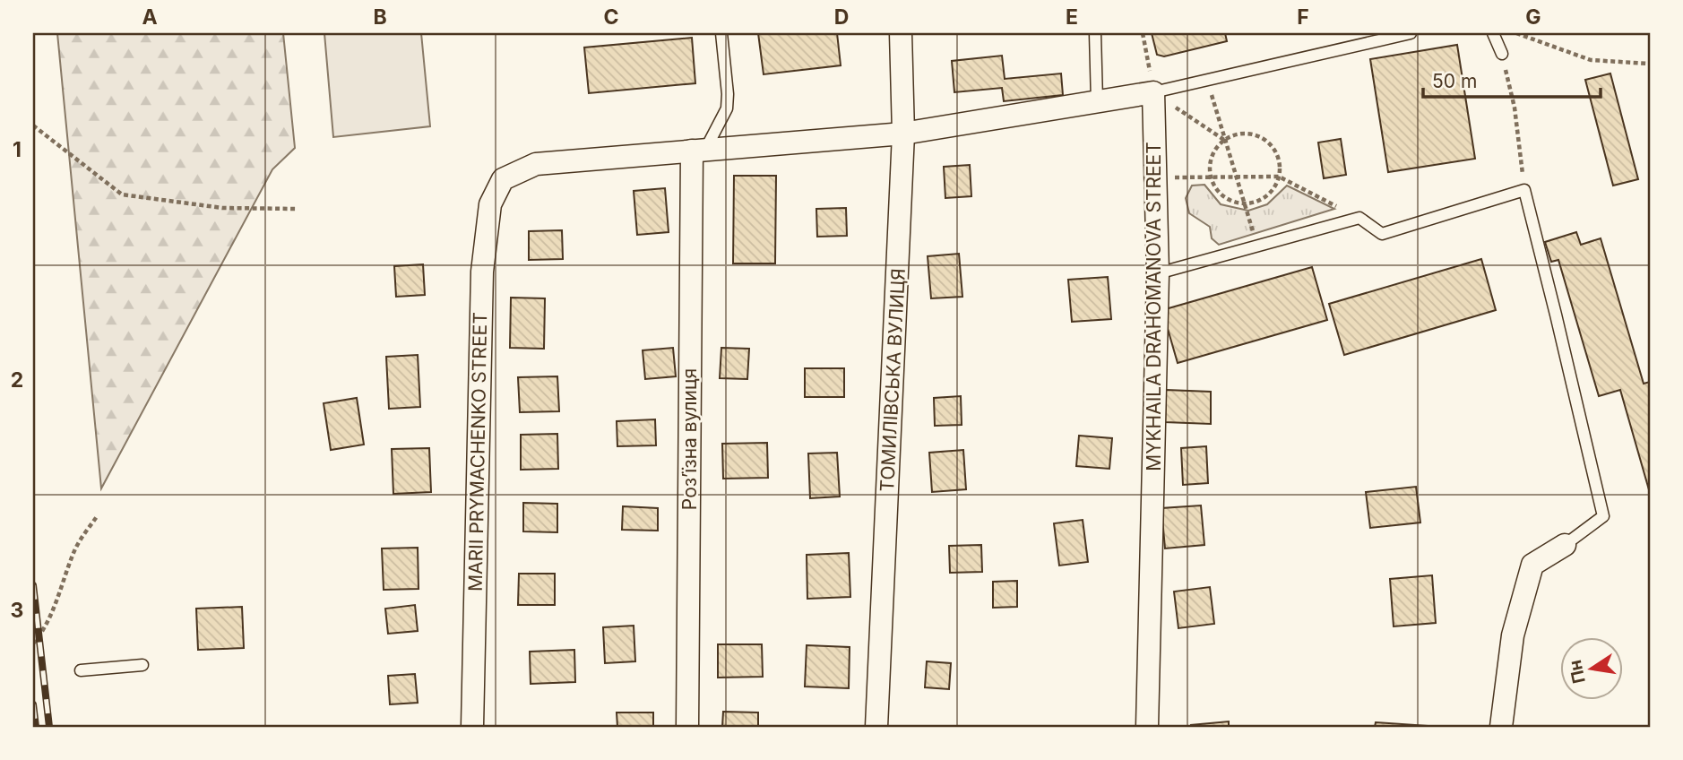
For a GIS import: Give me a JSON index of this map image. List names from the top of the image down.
{
  "streets": {
    "street": [
      "MYKHAILA DRAHOMANOVA STREET",
      "ТОМИЛІВСЬКА ВУЛИЦЯ",
      "Розʼїзна вулиця",
      "MARII PRYMACHENKO STREET"
    ]
  },
  "crossings": [
    ["Розʼїзна вулиця", "MARII PRYMACHENKO STREET"]
  ],
  "scale_bar": "50 m",
  "north": "left",
  "grid": {
    "columns": [
      "A",
      "B",
      "C",
      "D",
      "E",
      "F",
      "G"
    ],
    "rows": ["1", "2", "3"]
  }
}
